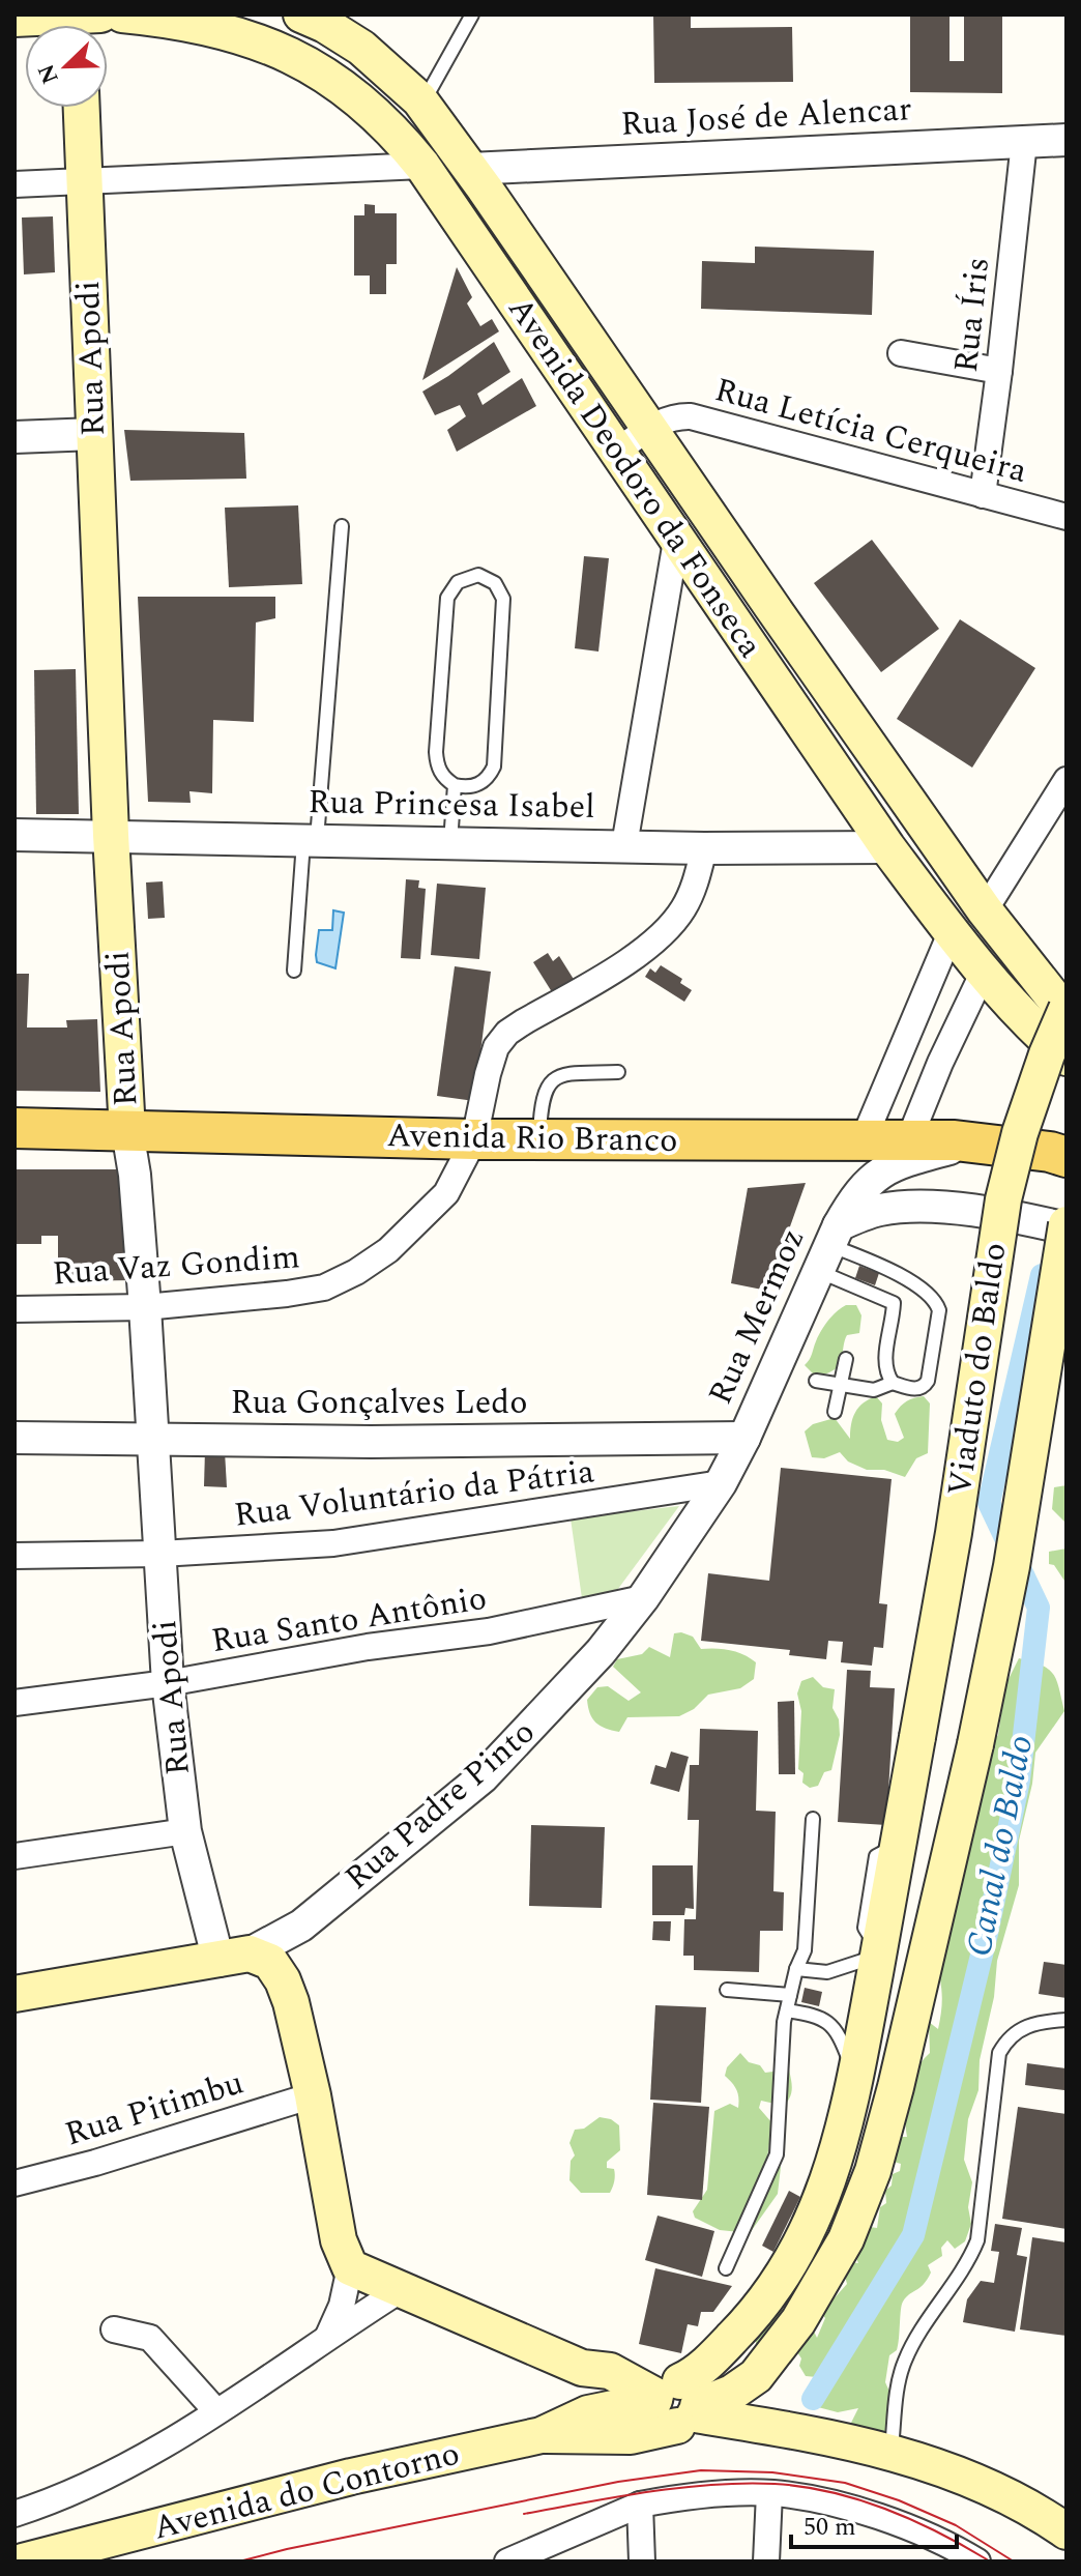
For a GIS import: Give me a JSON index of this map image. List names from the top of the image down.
{
  "streets": {
    "main road": [
      "Rua Apodi",
      "Avenida Deodoro da Fonseca",
      "Avenida Rio Branco",
      "Viaduto do Baldo",
      "Rua Padre Pinto",
      "Avenida do Contorno"
    ],
    "street": [
      "Rua José de Alencar",
      "Rua Íris",
      "Rua Letícia Cerqueira",
      "Rua Princesa Isabel",
      "Rua Vaz Gondim",
      "Rua Mermoz",
      "Rua Gonçalves Ledo",
      "Rua Voluntário da Pátria",
      "Rua Santo Antônio",
      "Rua Pitimbu"
    ]
  },
  "crossings": [
    ["Rua José de Alencar", "Rua Íris"],
    ["Rua José de Alencar", "Avenida Deodoro da Fonseca"],
    ["Rua Íris", "Rua Letícia Cerqueira"],
    ["Rua Apodi", "Rua Princesa Isabel"],
    ["Rua Apodi", "Avenida Rio Branco"],
    ["Rua Apodi", "Rua Vaz Gondim"],
    ["Rua Apodi", "Rua Gonçalves Ledo"],
    ["Rua Apodi", "Rua Voluntário da Pátria"],
    ["Rua Apodi", "Rua Santo Antônio"],
    ["Rua Apodi", "Rua Padre Pinto"],
    ["Rua Letícia Cerqueira", "Avenida Deodoro da Fonseca"],
    ["Avenida Deodoro da Fonseca", "Rua Princesa Isabel"],
    ["Avenida Deodoro da Fonseca", "Viaduto do Baldo"],
    ["Rua Princesa Isabel", "Rua Vaz Gondim"],
    ["Avenida Rio Branco", "Rua Vaz Gondim"],
    ["Avenida Rio Branco", "Rua Mermoz"],
    ["Rua Mermoz", "Viaduto do Baldo"],
    ["Rua Mermoz", "Rua Gonçalves Ledo"],
    ["Rua Mermoz", "Rua Padre Pinto"],
    ["Viaduto do Baldo", "Avenida do Contorno"],
    ["Rua Gonçalves Ledo", "Rua Padre Pinto"],
    ["Rua Voluntário da Pátria", "Rua Padre Pinto"],
    ["Rua Santo Antônio", "Rua Padre Pinto"]
  ],
  "water": ["Canal do Baldo"],
  "scale_bar": "50 m",
  "north": "bottom left"
}
